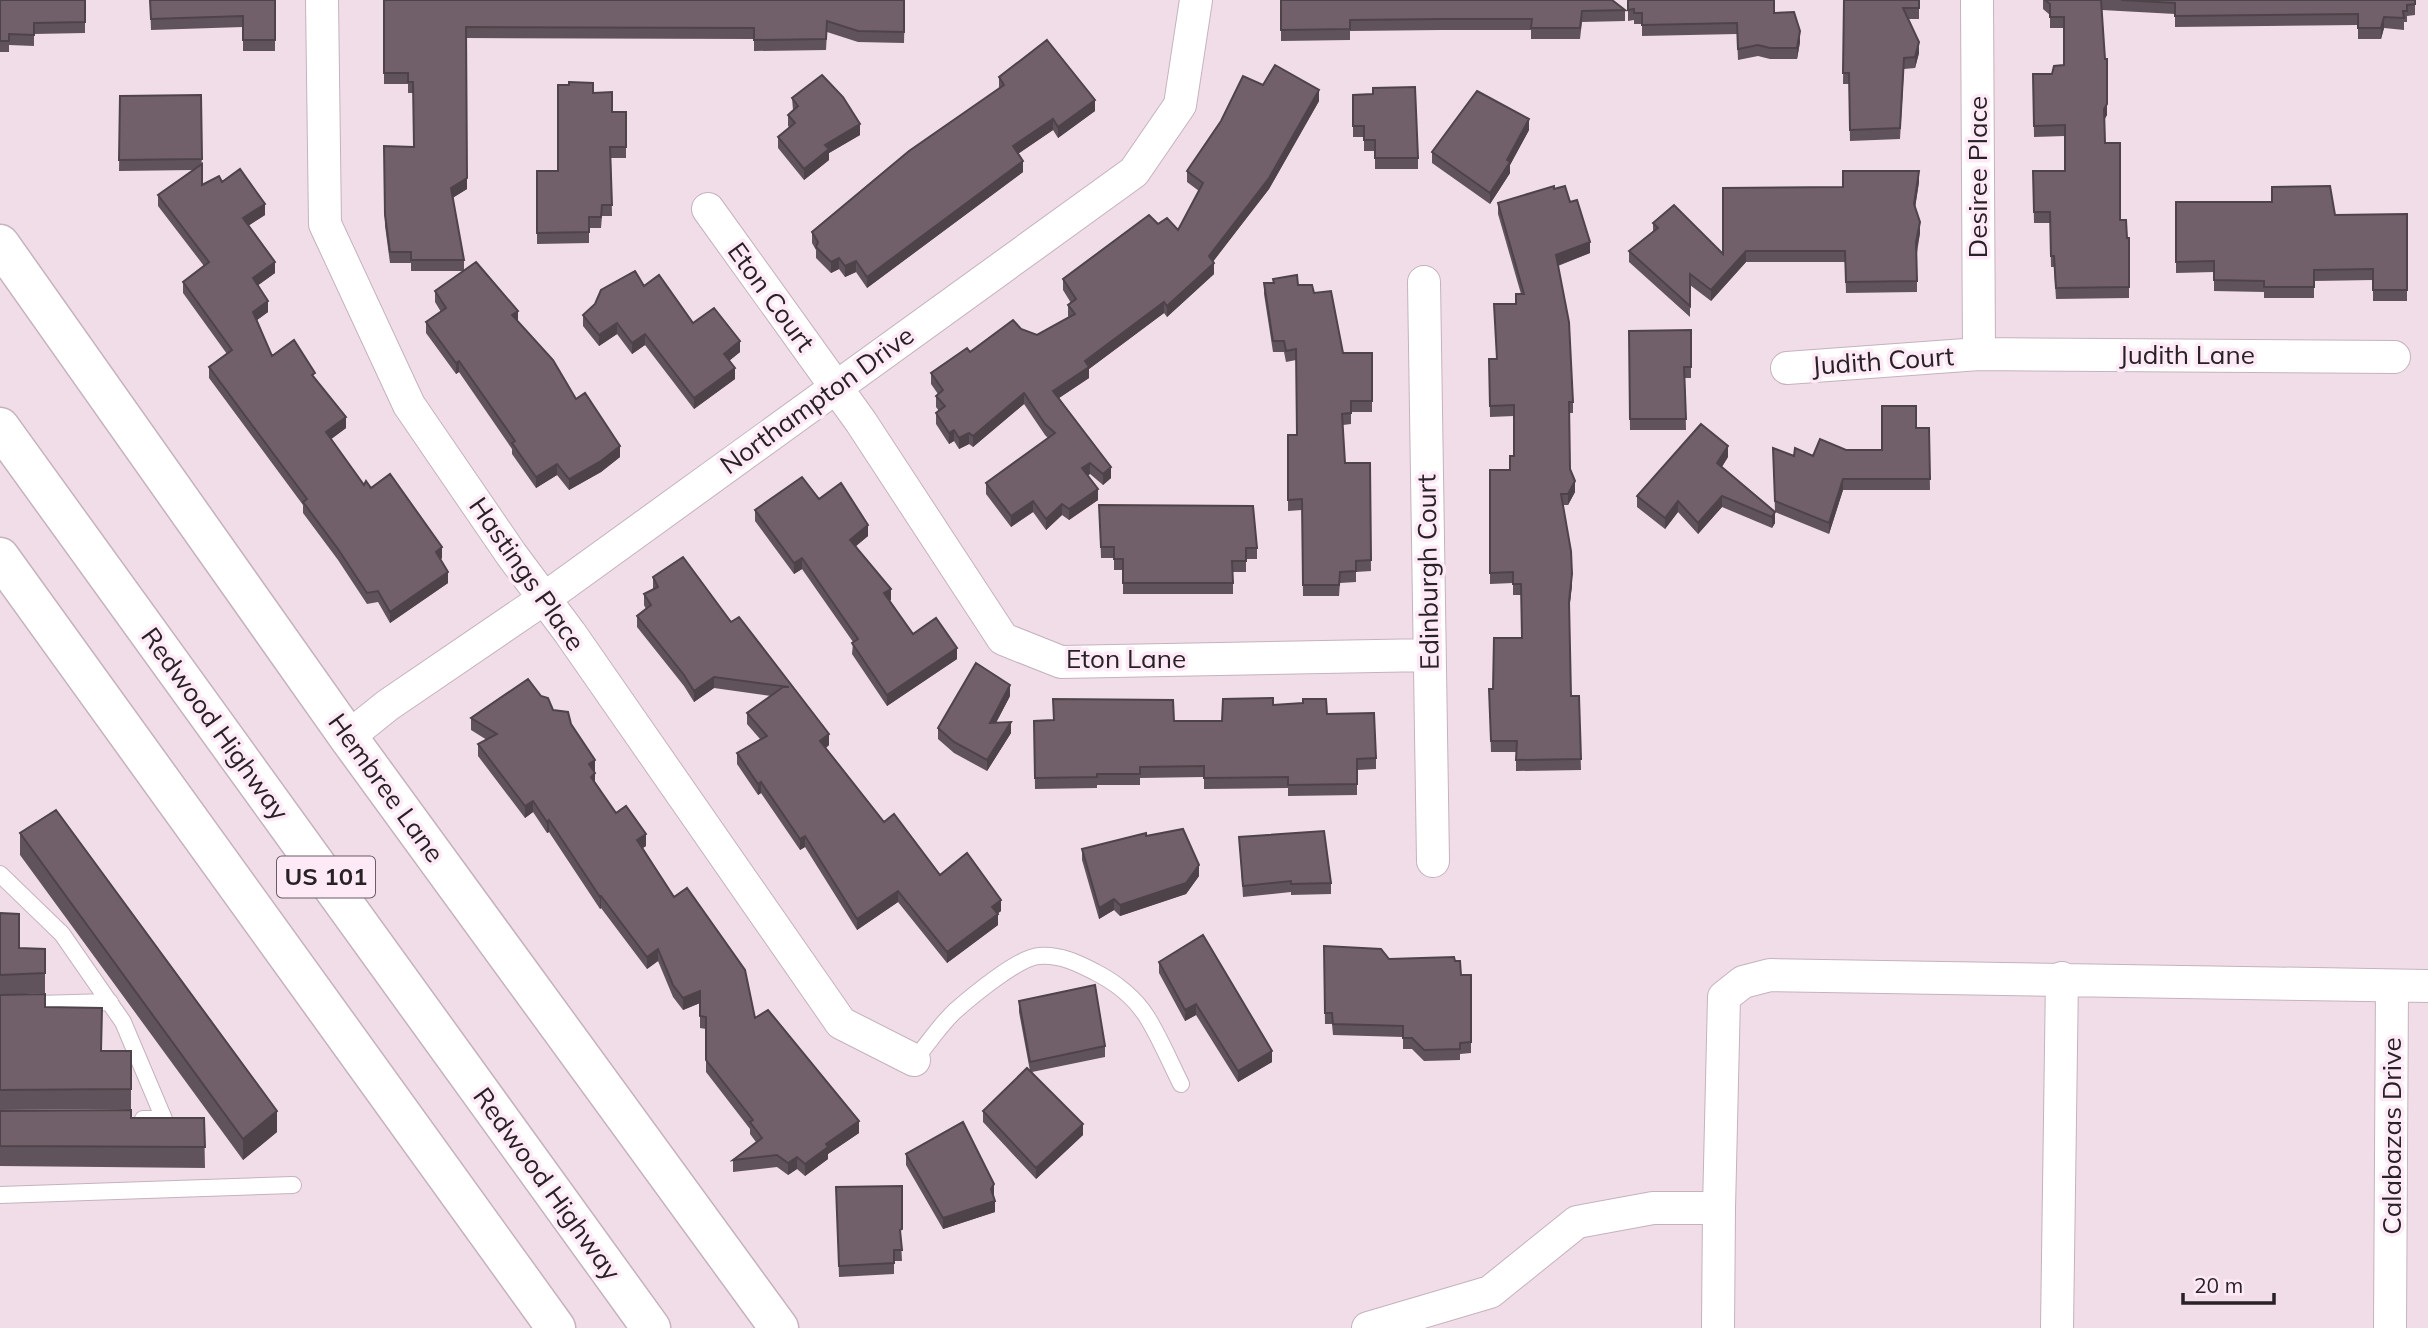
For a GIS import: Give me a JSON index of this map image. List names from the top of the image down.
{
  "streets": {
    "main road": ["Redwood Highway", "Hembree Lane", "US 101"],
    "street": [
      "Desiree Place",
      "Eton Court",
      "Judith Lane",
      "Judith Court",
      "Northampton Drive",
      "Edinburgh Court",
      "Hastings Place",
      "Eton Lane",
      "Calabazas Drive"
    ]
  },
  "crossings": [
    ["Desiree Place", "Judith Lane"],
    ["Desiree Place", "Judith Court"],
    ["Eton Court", "Northampton Drive"],
    ["Eton Court", "Eton Lane"],
    ["Judith Lane", "Judith Court"],
    ["Northampton Drive", "Hastings Place"],
    ["Northampton Drive", "Eton Lane"],
    ["Northampton Drive", "Hembree Lane"],
    ["Edinburgh Court", "Eton Lane"]
  ],
  "scale_bar": "20 m"
}
